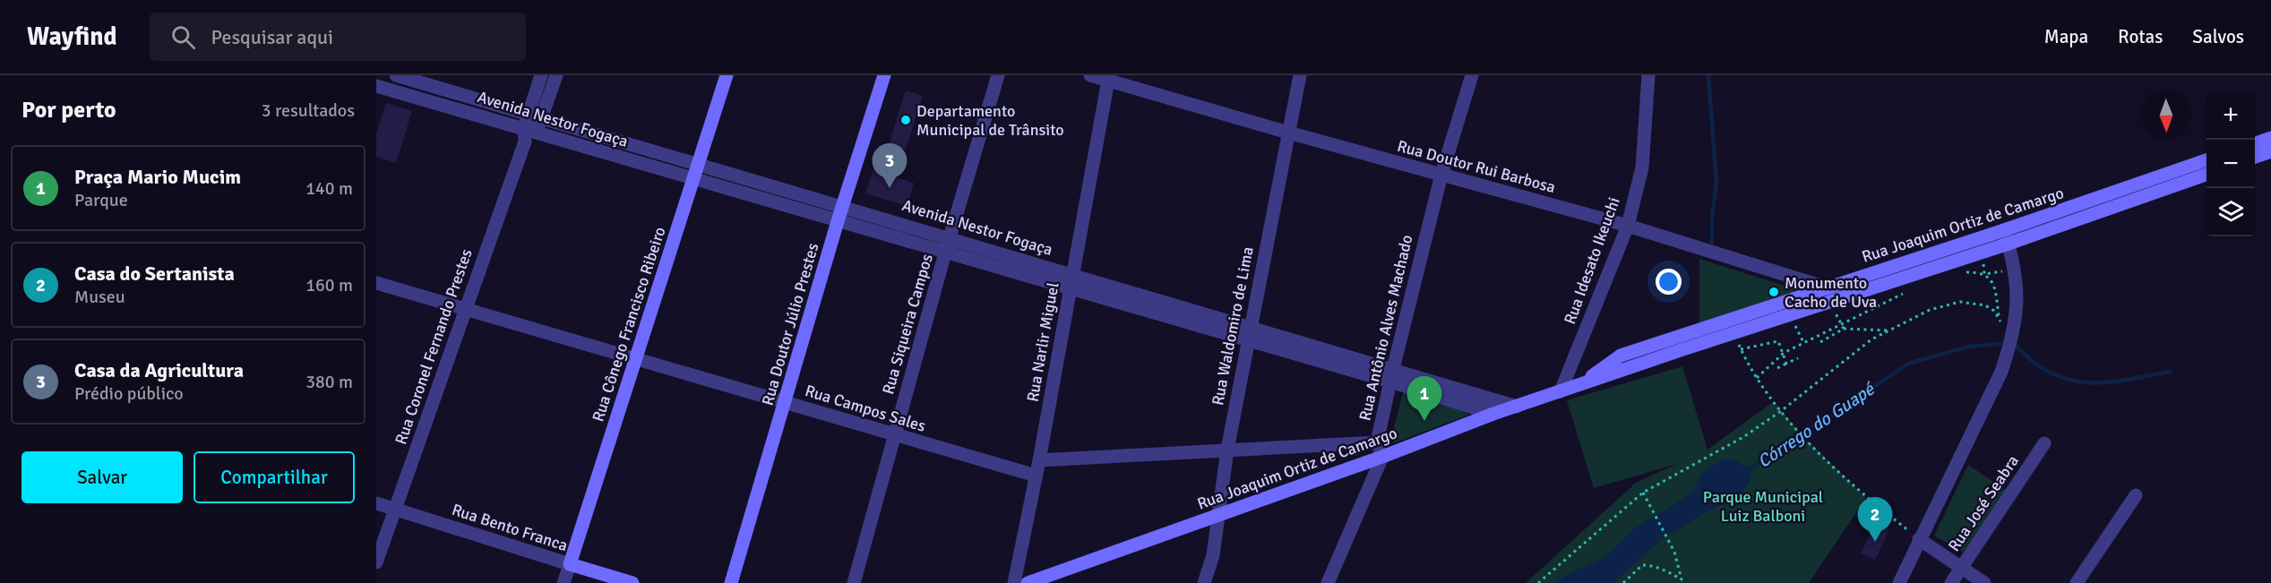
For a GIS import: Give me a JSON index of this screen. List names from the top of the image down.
{
  "streets": {
    "main road": [
      "Rua Joaquim Ortiz de Camargo",
      "Rua Cônego Francisco Ribeiro",
      "Rua Doutor Júlio Prestes",
      "Rua Bento Franca"
    ],
    "street": [
      "Avenida Nestor Fogaça",
      "Rua Doutor Rui Barbosa",
      "Rua Idesato Ikeuchi",
      "Rua Siqueira Campos",
      "Rua Waldomiro de Lima",
      "Rua Antônio Alves Machado",
      "Rua Narlir Miguel",
      "Rua Coronel Fernando Prestes",
      "Rua Campos Sales",
      "Rua José Seabra"
    ]
  },
  "crossings": [
    ["Avenida Nestor Fogaça", "Rua Joaquim Ortiz de Camargo"],
    ["Avenida Nestor Fogaça", "Rua Cônego Francisco Ribeiro"],
    ["Avenida Nestor Fogaça", "Rua Doutor Júlio Prestes"],
    ["Avenida Nestor Fogaça", "Rua Siqueira Campos"],
    ["Avenida Nestor Fogaça", "Rua Waldomiro de Lima"],
    ["Avenida Nestor Fogaça", "Rua Antônio Alves Machado"],
    ["Avenida Nestor Fogaça", "Rua Narlir Miguel"],
    ["Avenida Nestor Fogaça", "Rua Coronel Fernando Prestes"],
    ["Rua Doutor Rui Barbosa", "Rua Joaquim Ortiz de Camargo"],
    ["Rua Doutor Rui Barbosa", "Rua Idesato Ikeuchi"],
    ["Rua Doutor Rui Barbosa", "Rua Waldomiro de Lima"],
    ["Rua Doutor Rui Barbosa", "Rua Antônio Alves Machado"],
    ["Rua Doutor Rui Barbosa", "Rua Narlir Miguel"],
    ["Rua Joaquim Ortiz de Camargo", "Rua Idesato Ikeuchi"],
    ["Rua Joaquim Ortiz de Camargo", "Rua Waldomiro de Lima"],
    ["Rua Joaquim Ortiz de Camargo", "Rua Antônio Alves Machado"],
    ["Rua Cônego Francisco Ribeiro", "Rua Campos Sales"],
    ["Rua Cônego Francisco Ribeiro", "Rua Bento Franca"],
    ["Rua Doutor Júlio Prestes", "Rua Campos Sales"],
    ["Rua Siqueira Campos", "Rua Campos Sales"],
    ["Rua Narlir Miguel", "Rua Campos Sales"],
    ["Rua Coronel Fernando Prestes", "Rua Campos Sales"],
    ["Rua Coronel Fernando Prestes", "Rua Bento Franca"]
  ],
  "water": ["Córrego do Guapé"],
  "parks": ["Parque Municipal Luiz Balboni"],
  "places": ["Departamento Municipal de Trânsito", "Monumento Cacho de Uva"],
  "north": "bottom",
  "page": {
    "header": "Wayfind",
    "search": "Pesquisar aqui",
    "nav": ["Mapa", "Rotas", "Salvos"],
    "heading": ["Por perto", "3 resultados"],
    "map_buttons": ["+", "−"],
    "pins": ["3", "1", "2"],
    "list": [
      {
        "mark": "1",
        "name": "Praça Mario Mucim",
        "note": "Parque",
        "value": "140 m"
      },
      {
        "mark": "2",
        "name": "Casa do Sertanista",
        "note": "Museu",
        "value": "160 m"
      },
      {
        "mark": "3",
        "name": "Casa da Agricultura",
        "note": "Prédio público",
        "value": "380 m"
      }
    ],
    "buttons": ["Salvar", "Compartilhar"]
  }
}
